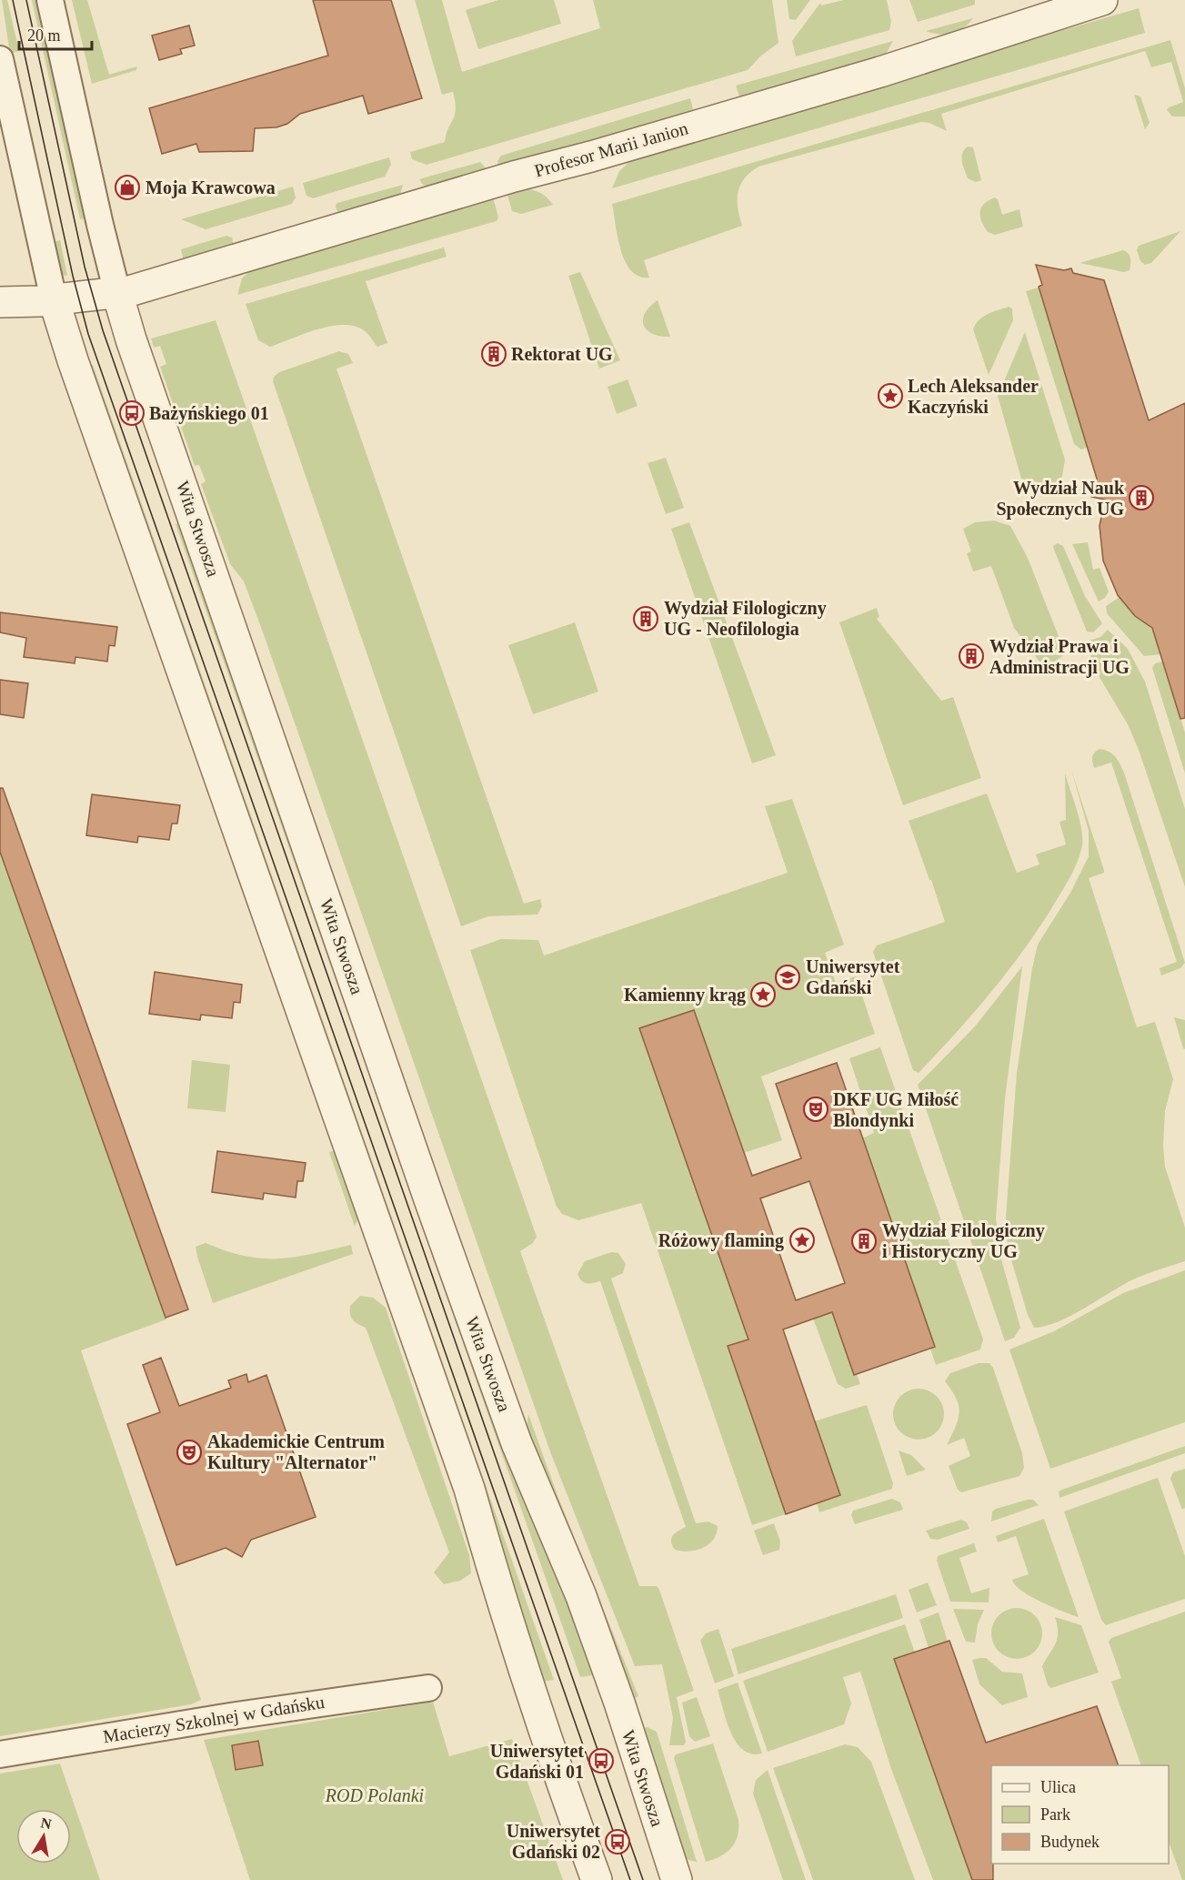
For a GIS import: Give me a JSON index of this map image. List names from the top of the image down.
{
  "streets": {
    "street": ["Profesor Marii Janion", "Wita Stwosza", "Macierzy Szkolnej w Gdańsku"]
  },
  "crossings": [
    ["Profesor Marii Janion", "Wita Stwosza"]
  ],
  "parks": ["ROD Polanki"],
  "places": {
    "shop": ["Moja Krawcowa"],
    "building": [
      "Rektorat UG",
      "Wydział Nauk Społecznych UG",
      "Wydział Filologiczny UG - Neofilologia",
      "Wydział Prawa i Administracji UG",
      "Wydział Filologiczny i Historyczny UG"
    ],
    "place": ["Lech Aleksander Kaczyński", "Kamienny krąg", "Różowy flaming"],
    "bus stop": ["Bażyńskiego 01", "Uniwersytet Gdański 01", "Uniwersytet Gdański 02"],
    "school or university": ["Uniwersytet Gdański"],
    "theatre": ["DKF UG Miłość Blondynki", "Akademickie Centrum Kultury \"Alternator\""]
  },
  "legend": ["Ulica", "Park", "Budynek"],
  "scale_bar": "20 m",
  "north": "top"
}
